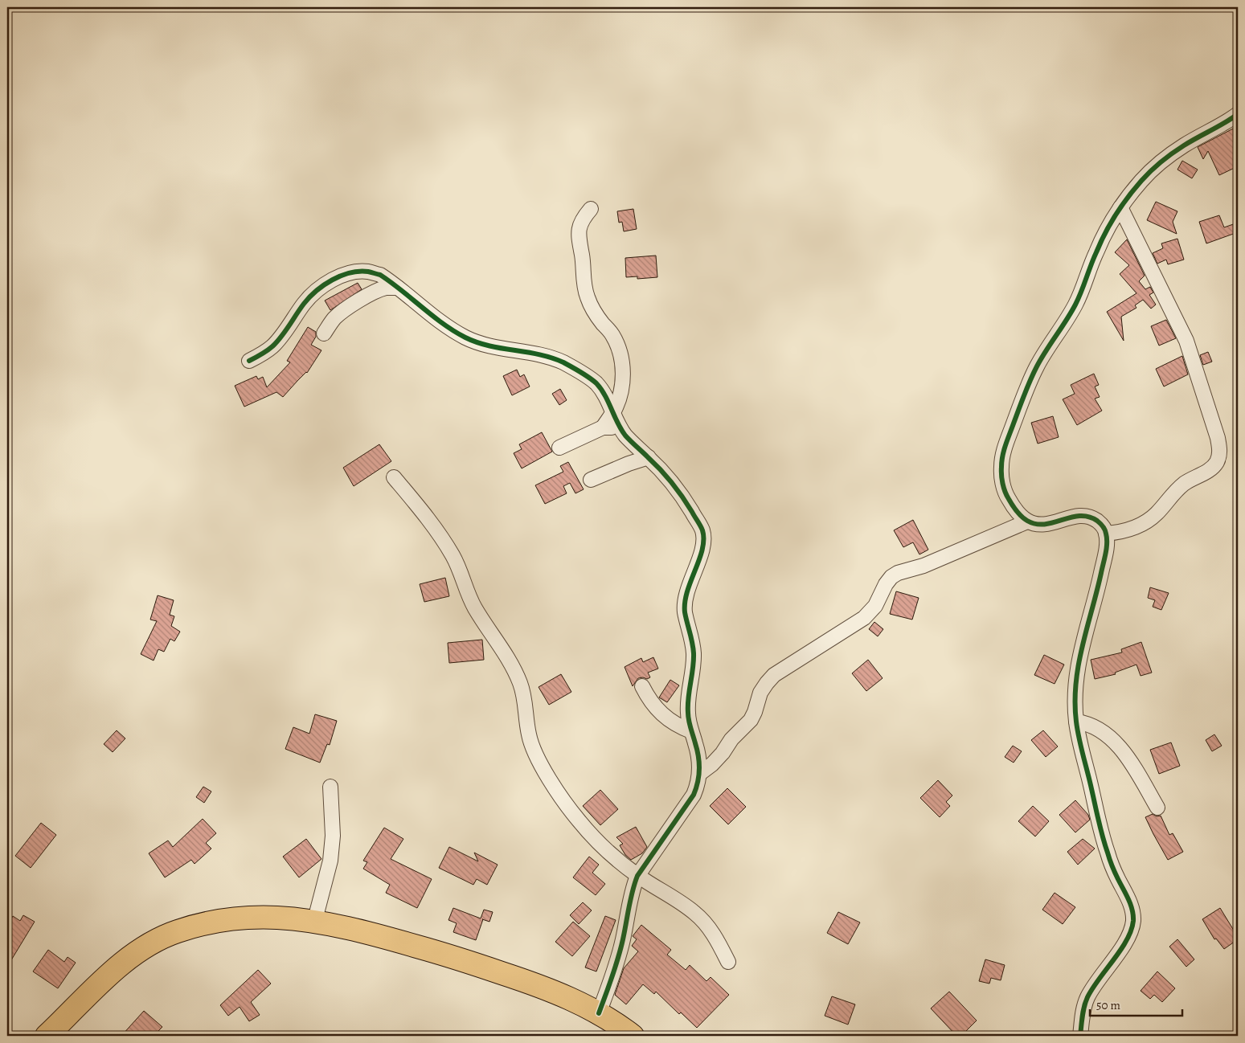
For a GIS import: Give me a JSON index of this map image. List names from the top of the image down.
{
  "scale_bar": "50 m"
}
